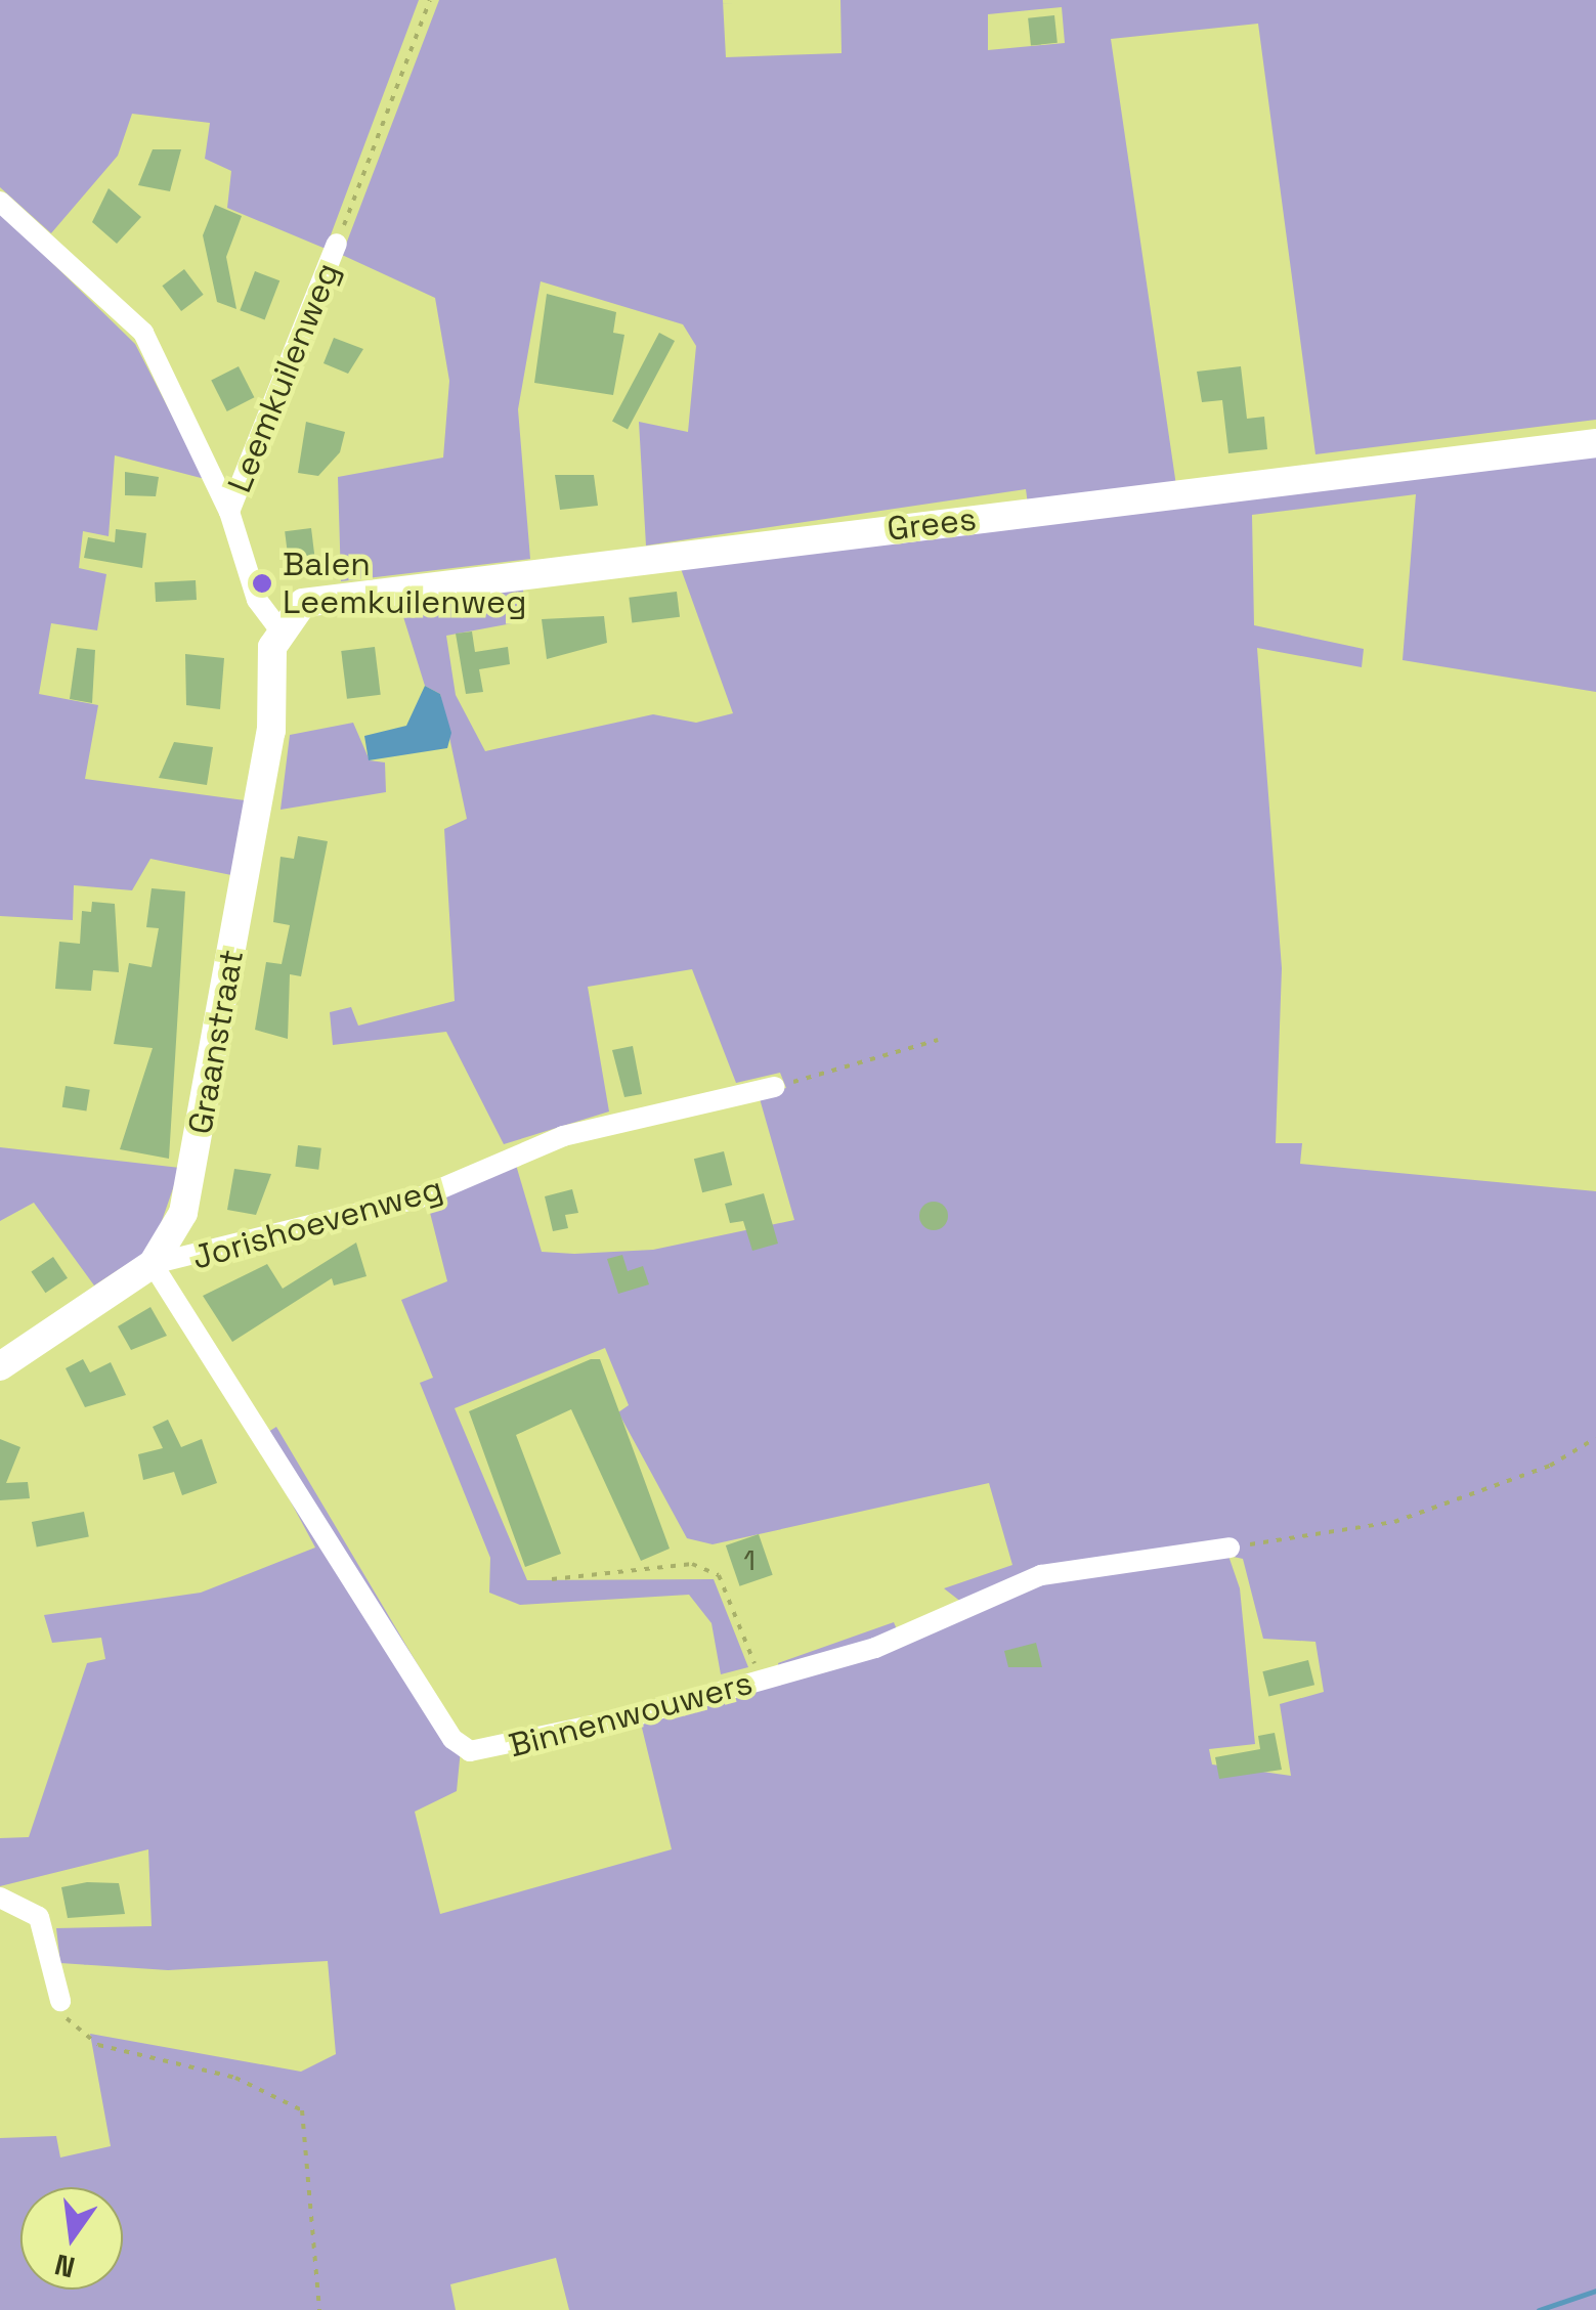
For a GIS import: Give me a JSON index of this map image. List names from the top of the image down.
{
  "streets": {
    "street": [
      "Leemkuilenweg",
      "Grees",
      "Graanstraat",
      "Jorishoevenweg",
      "Binnenwouwers"
    ]
  },
  "crossings": [
    ["Leemkuilenweg", "Grees"],
    ["Leemkuilenweg", "Graanstraat"],
    ["Grees", "Graanstraat"],
    ["Graanstraat", "Jorishoevenweg"],
    ["Graanstraat", "Binnenwouwers"],
    ["Jorishoevenweg", "Binnenwouwers"]
  ],
  "places": ["Balen Leemkuilenweg"],
  "house_numbers": ["1"],
  "north": "bottom"
}
